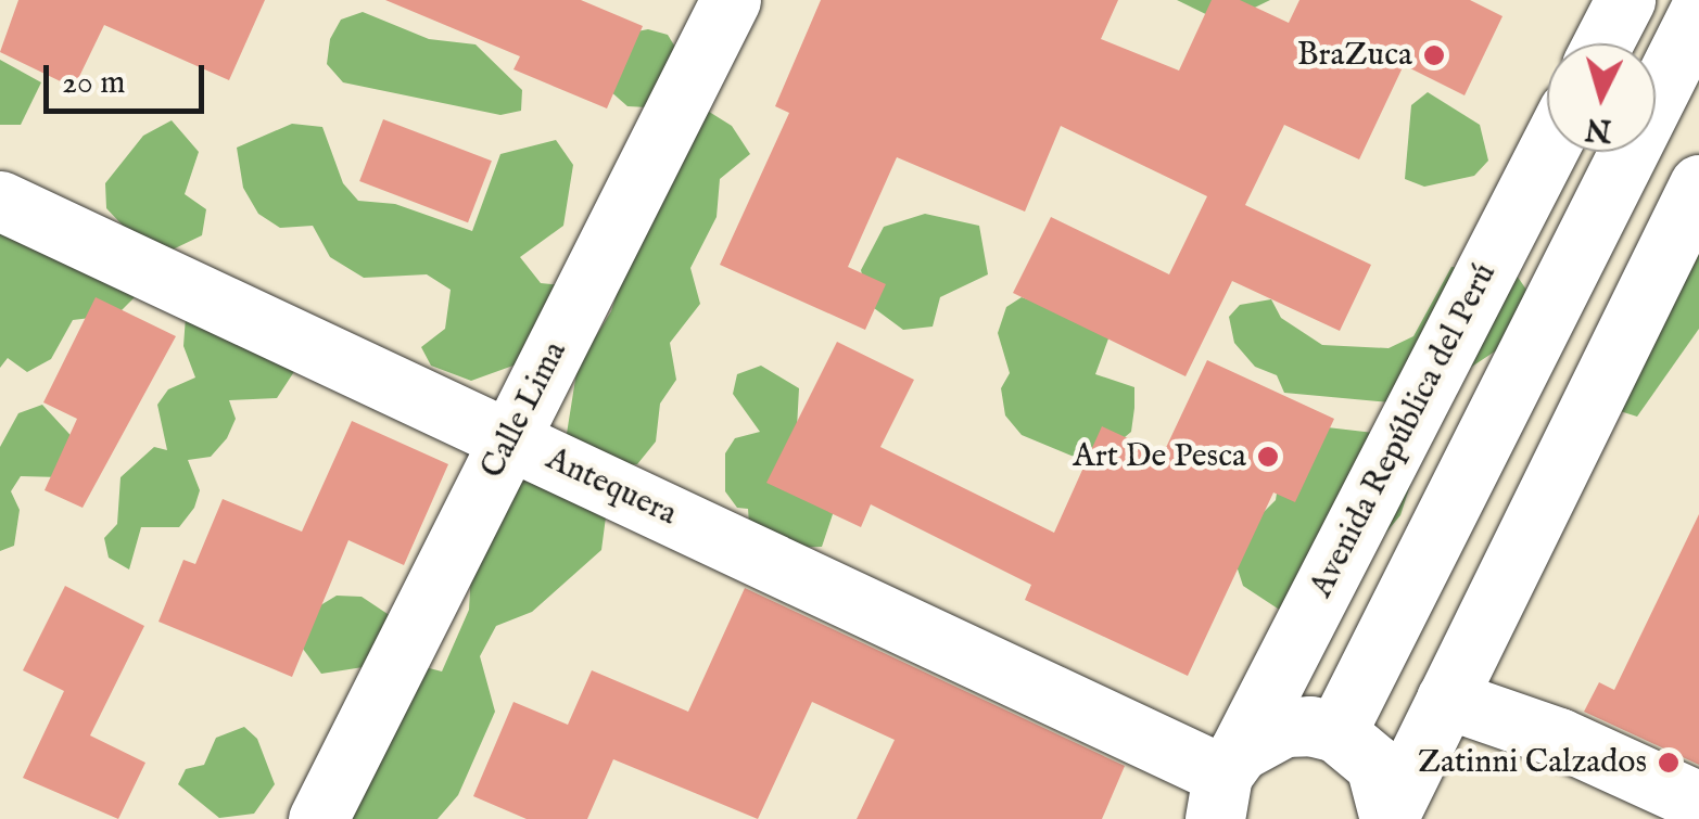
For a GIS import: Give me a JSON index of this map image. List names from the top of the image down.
{
  "streets": {
    "main road": ["Calle Lima", "Avenida República del Perú", "Antequera"]
  },
  "crossings": [
    ["Calle Lima", "Antequera"],
    ["Avenida República del Perú", "Antequera"]
  ],
  "places": ["BraZuca", "Art De Pesca", "Zatinni Calzados"],
  "scale_bar": "20 m",
  "north": "bottom"
}
